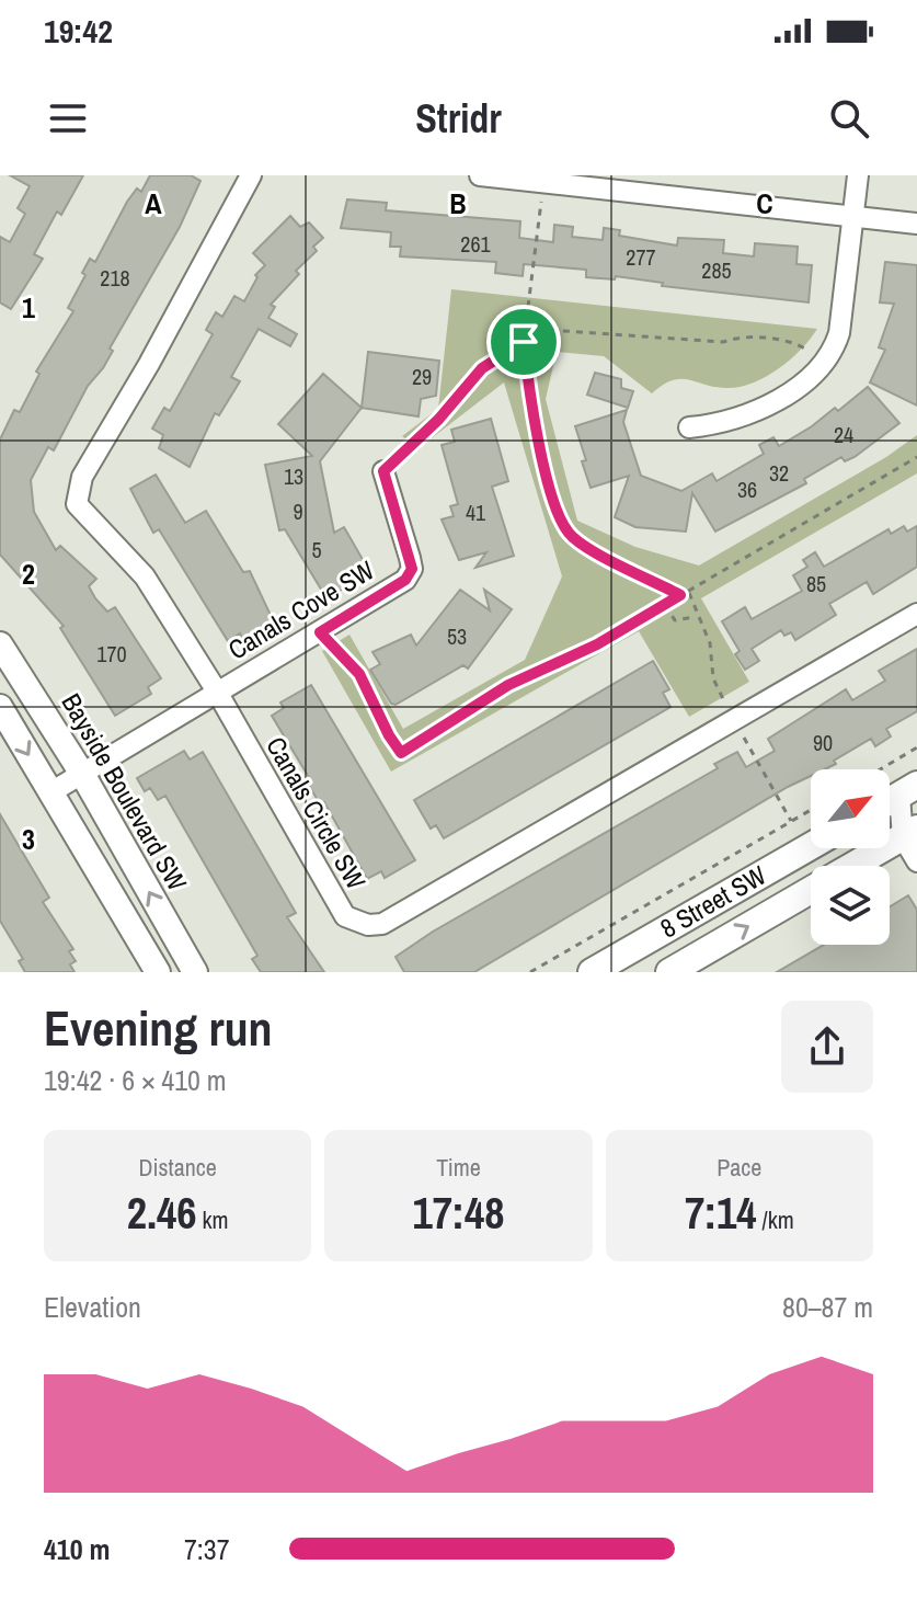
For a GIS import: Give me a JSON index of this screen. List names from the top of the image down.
{
  "streets": {
    "main road": ["8 Street SW"],
    "street": ["Canals Cove SW", "Bayside Boulevard SW", "Canals Circle SW"]
  },
  "crossings": [
    ["Canals Cove SW", "Bayside Boulevard SW"],
    ["Canals Cove SW", "Canals Circle SW"]
  ],
  "house_numbers": [
    "261",
    "277",
    "285",
    "218",
    "29",
    "24",
    "32",
    "13",
    "36",
    "9",
    "41",
    "5",
    "85",
    "53",
    "170",
    "90"
  ],
  "north": "top right",
  "page": {
    "status": "19:42",
    "header": "Stridr",
    "heading": ["Evening run", "19:42 · 6 × 410 m"],
    "stats": [
      ["Distance", "2.46 km"],
      ["Time", "17:48"],
      ["Pace", "7:14 /km"]
    ],
    "chart": ["Elevation", "80–87 m"],
    "list": [
      {
        "name": "410 m",
        "note": "7:37"
      }
    ]
  },
  "grid": {
    "columns": ["A", "B", "C"],
    "rows": ["1", "2", "3"]
  }
}
